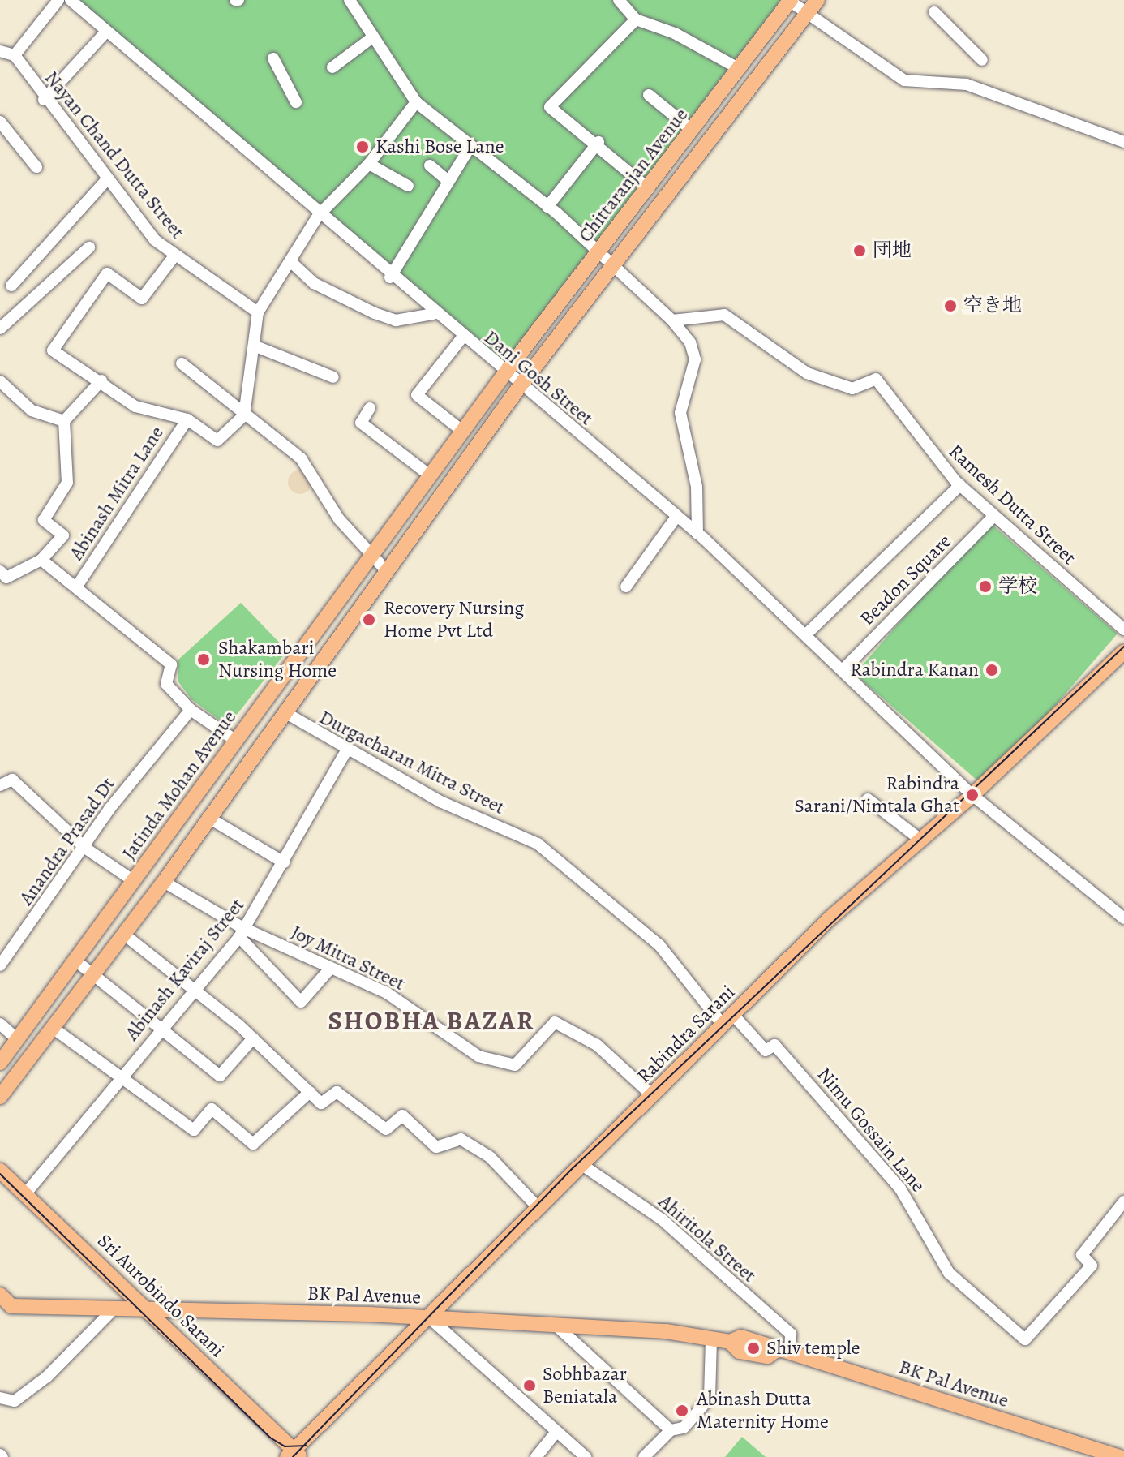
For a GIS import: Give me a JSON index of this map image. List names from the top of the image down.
{
  "streets": {
    "main road": [
      "Chittaranjan Avenue",
      "Jatinda Mohan Avenue",
      "Rabindra Sarani",
      "Sri Aurobindo Sarani",
      "BK Pal Avenue"
    ],
    "street": [
      "Nayan Chand Dutta Street",
      "Dani Gosh Street",
      "Abinash Mitra Lane",
      "Ramesh Dutta Street",
      "Beadon Square",
      "Durgacharan Mitra Street",
      "Anandra Prasad Dt",
      "Joy Mitra Street",
      "Abinash Kaviraj Street",
      "Nimu Gossain Lane",
      "Ahiritola Street"
    ]
  },
  "crossings": [
    ["Chittaranjan Avenue", "Dani Gosh Street"],
    ["Chittaranjan Avenue", "Jatinda Mohan Avenue"],
    ["Dani Gosh Street", "Beadon Square"],
    ["Dani Gosh Street", "Jatinda Mohan Avenue"],
    ["Dani Gosh Street", "Rabindra Sarani"],
    ["Ramesh Dutta Street", "Beadon Square"],
    ["Durgacharan Mitra Street", "Abinash Kaviraj Street"],
    ["Durgacharan Mitra Street", "Rabindra Sarani"],
    ["Durgacharan Mitra Street", "Nimu Gossain Lane"],
    ["Joy Mitra Street", "Abinash Kaviraj Street"],
    ["Joy Mitra Street", "Rabindra Sarani"],
    ["Abinash Kaviraj Street", "Sri Aurobindo Sarani"],
    ["Rabindra Sarani", "Nimu Gossain Lane"],
    ["Rabindra Sarani", "Ahiritola Street"],
    ["Rabindra Sarani", "Sri Aurobindo Sarani"],
    ["Rabindra Sarani", "BK Pal Avenue"],
    ["Ahiritola Street", "BK Pal Avenue"],
    ["Sri Aurobindo Sarani", "BK Pal Avenue"]
  ],
  "districts": ["SHOBHA BAZAR"],
  "places": [
    "Kashi Bose Lane",
    "団地",
    "空き地",
    "学校",
    "Recovery Nursing Home Pvt Ltd",
    "Shakambari Nursing Home",
    "Rabindra Kanan",
    "Rabindra Sarani/Nimtala Ghat",
    "Shiv temple",
    "Sobhbazar Beniatala",
    "Abinash Dutta Maternity Home"
  ]
}
